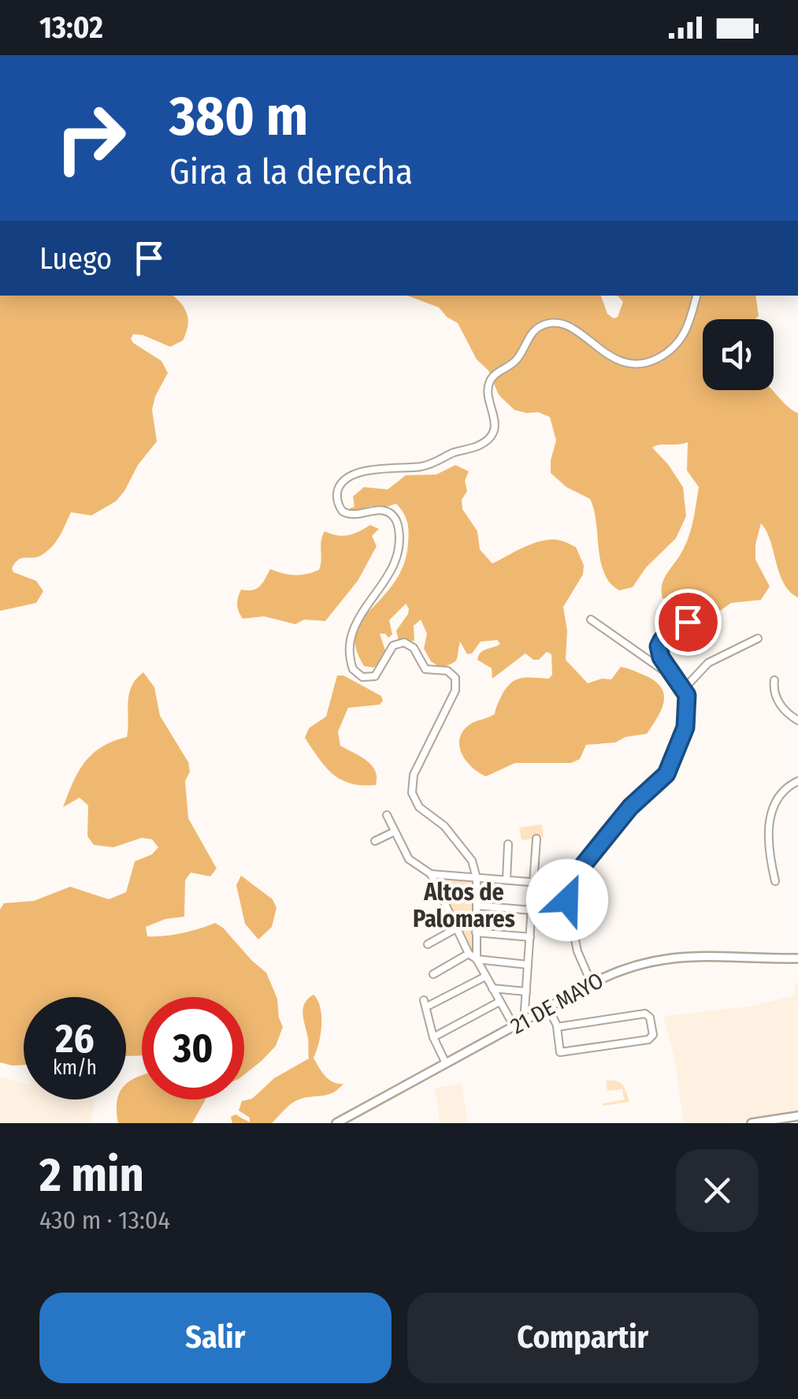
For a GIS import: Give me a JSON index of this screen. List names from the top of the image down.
{
  "streets": {
    "street": ["21 DE MAYO"]
  },
  "districts": ["Altos de Palomares"],
  "page": {
    "status": "13:02",
    "turn": ["380 m", "Gira a la derecha"],
    "then": "Luego",
    "speed": "26 km/h",
    "limit": "30",
    "heading": ["2 min", "430 m · 13:04"],
    "buttons": ["Salir", "Compartir"]
  }
}
